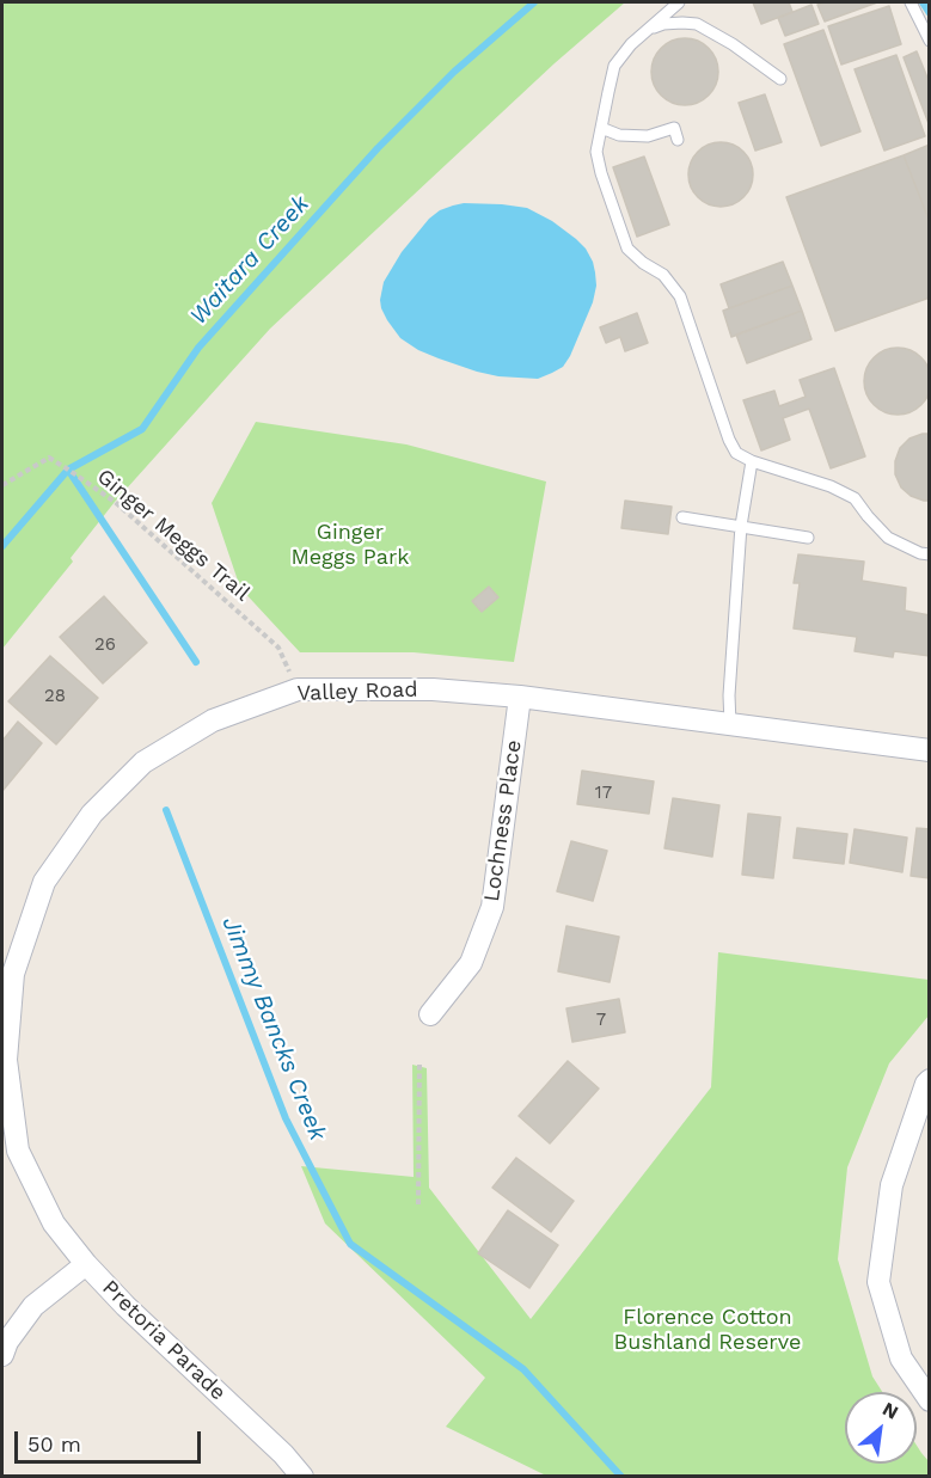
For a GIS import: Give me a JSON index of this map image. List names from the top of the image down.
{
  "streets": {
    "street": ["Valley Road", "Lochness Place", "Pretoria Parade"],
    "path": ["Ginger Meggs Trail"]
  },
  "crossings": [
    ["Ginger Meggs Trail", "Valley Road"],
    ["Valley Road", "Lochness Place"],
    ["Valley Road", "Pretoria Parade"]
  ],
  "water": ["Waitara Creek", "Jimmy Bancks Creek"],
  "parks": ["Ginger Meggs Park", "Florence Cotton Bushland Reserve"],
  "house_numbers": [
    "26",
    "28",
    "17",
    "7"
  ],
  "scale_bar": "50 m",
  "north": "top right"
}
